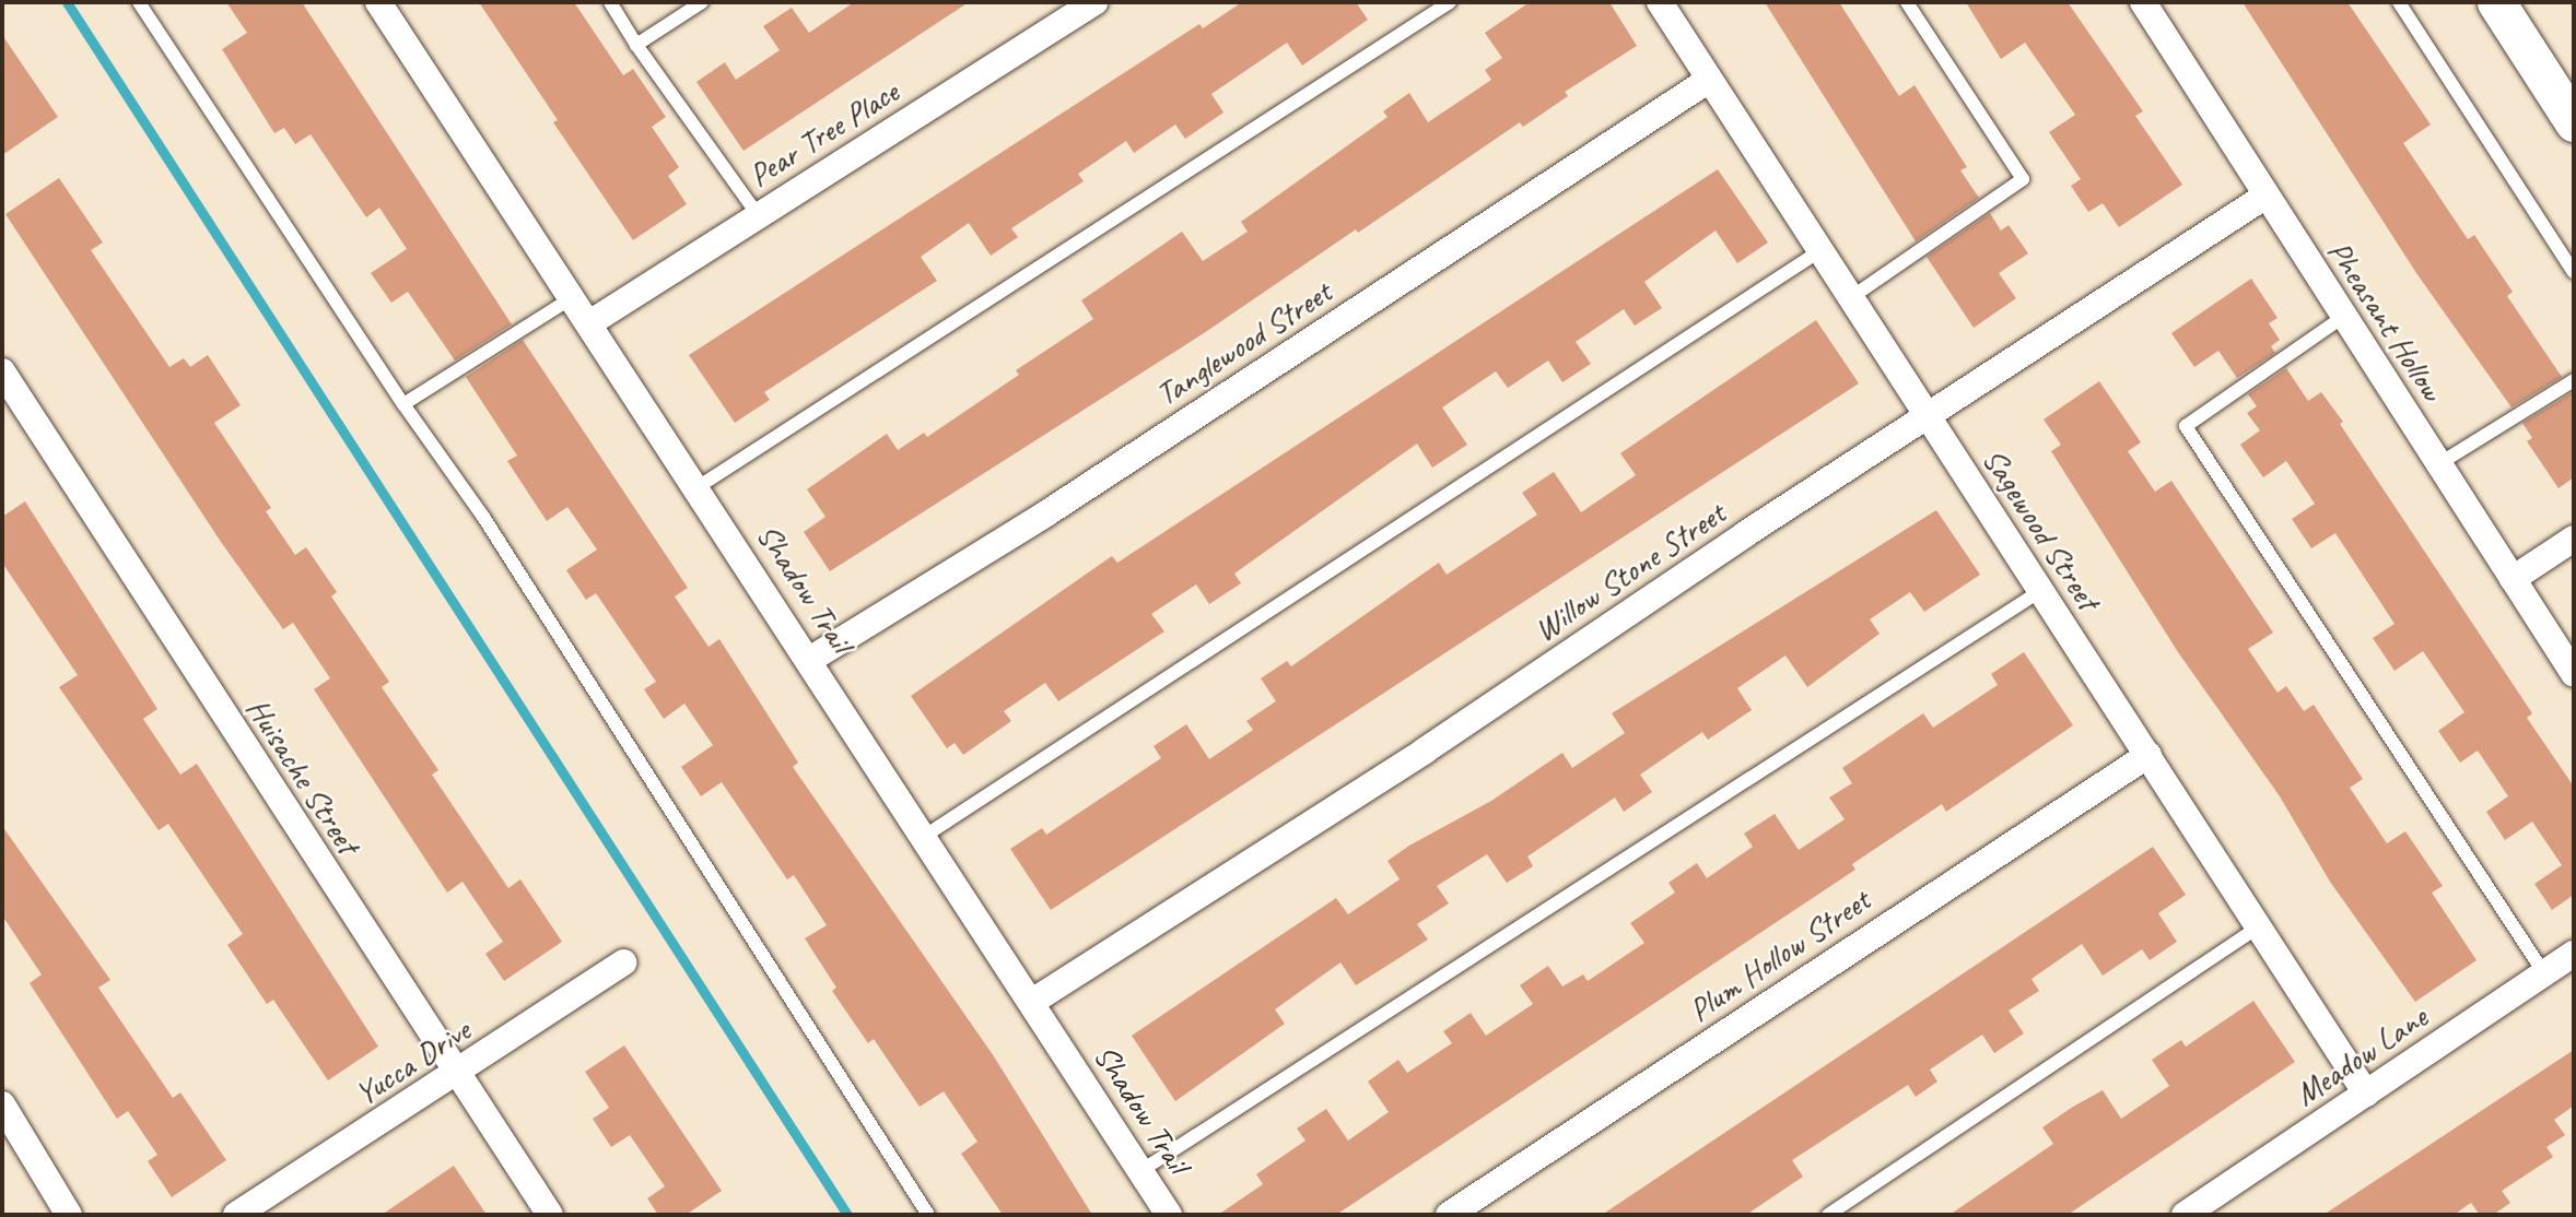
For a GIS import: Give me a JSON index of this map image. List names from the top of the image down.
{
  "streets": {
    "street": [
      "Pear Tree Place",
      "Pheasant Hollow",
      "Tanglewood Street",
      "Sagewood Street",
      "Willow Stone Street",
      "Shadow Trail",
      "Huisache Street",
      "Plum Hollow Street",
      "Meadow Lane",
      "Yucca Drive"
    ]
  },
  "crossings": [
    ["Pear Tree Place", "Shadow Trail"],
    ["Pheasant Hollow", "Willow Stone Street"],
    ["Tanglewood Street", "Sagewood Street"],
    ["Tanglewood Street", "Shadow Trail"],
    ["Sagewood Street", "Willow Stone Street"],
    ["Sagewood Street", "Plum Hollow Street"],
    ["Sagewood Street", "Meadow Lane"],
    ["Willow Stone Street", "Shadow Trail"],
    ["Huisache Street", "Yucca Drive"]
  ]
}
